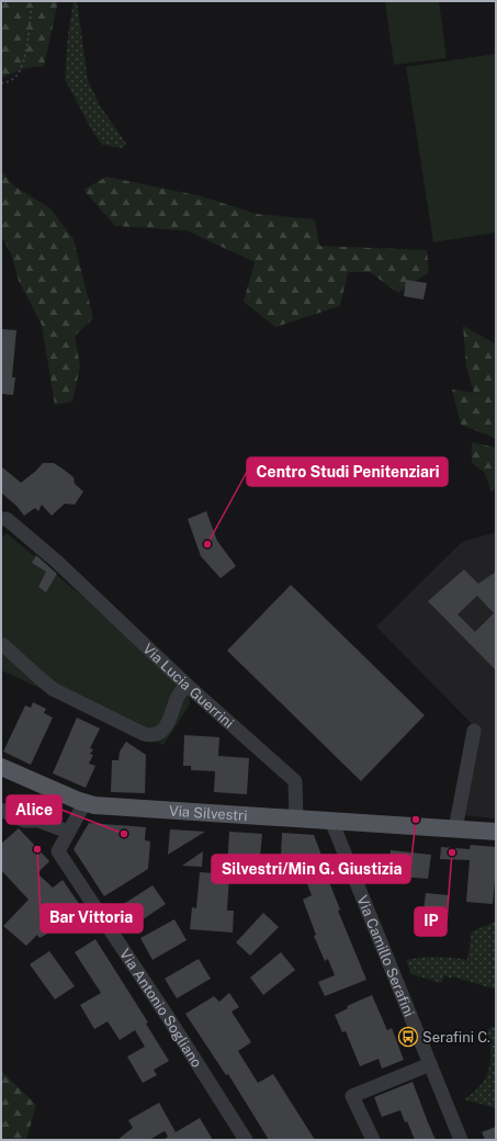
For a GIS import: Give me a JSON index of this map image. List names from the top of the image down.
{
  "streets": {
    "main road": ["Via Silvestri"],
    "street": ["Via Lucia Guerrini", "Via Camillo Serafini", "Via Antonio Sogliano"]
  },
  "crossings": [
    ["Via Lucia Guerrini", "Via Silvestri"],
    ["Via Silvestri", "Via Camillo Serafini"]
  ],
  "places": {
    "other": [
      "Centro Studi Penitenziari",
      "Silvestri/Min G. Giustizia",
      "Alice",
      "Bar Vittoria",
      "IP"
    ],
    "bus stop": ["Serafini C."]
  }
}
